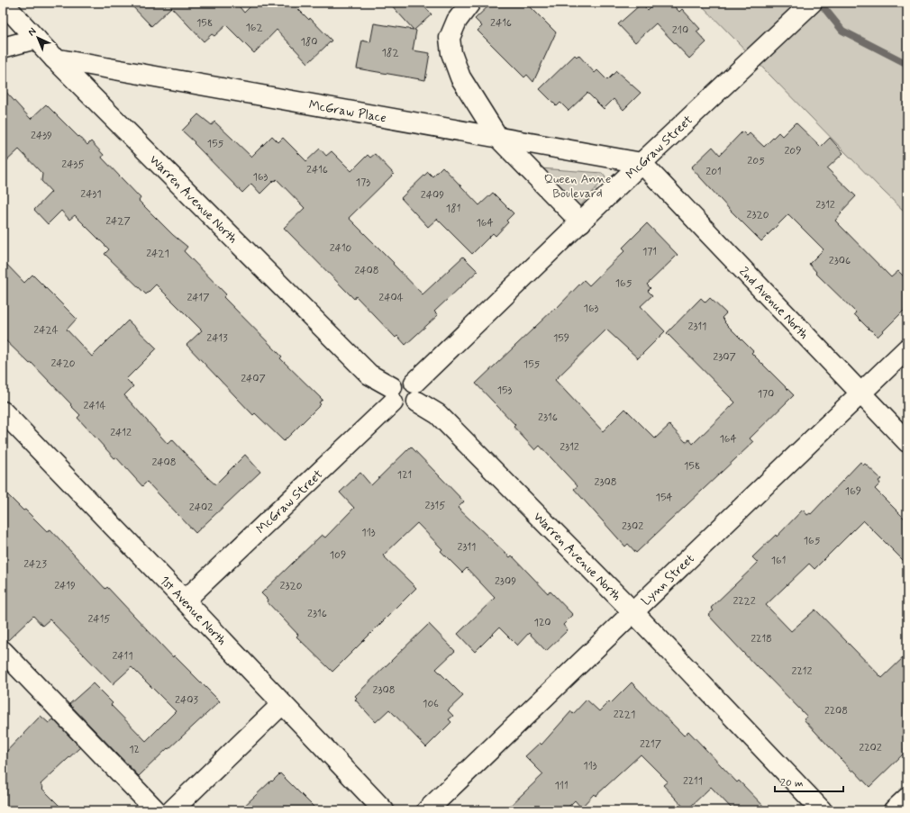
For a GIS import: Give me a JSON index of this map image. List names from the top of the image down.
{
  "streets": {
    "street": [
      "McGraw Place",
      "McGraw Street",
      "Warren Avenue North",
      "2nd Avenue North",
      "Lynn Street",
      "1st Avenue North"
    ]
  },
  "crossings": [
    ["McGraw Place", "McGraw Street"],
    ["McGraw Place", "Warren Avenue North"],
    ["McGraw Place", "2nd Avenue North"],
    ["McGraw Street", "Warren Avenue North"],
    ["McGraw Street", "2nd Avenue North"],
    ["McGraw Street", "1st Avenue North"],
    ["Warren Avenue North", "Lynn Street"],
    ["2nd Avenue North", "Lynn Street"]
  ],
  "parks": ["Queen Anne Boulevard"],
  "house_numbers": [
    "158",
    "2416",
    "162",
    "210",
    "180",
    "182",
    "2439",
    "155",
    "209",
    "205",
    "2435",
    "2416",
    "201",
    "163",
    "173",
    "2431",
    "2409",
    "2312",
    "181",
    "2320",
    "2427",
    "164",
    "2410",
    "171",
    "2421",
    "2306",
    "2408",
    "165",
    "2417",
    "2404",
    "163",
    "2311",
    "2424",
    "2413",
    "159",
    "2307",
    "2420",
    "155",
    "2407",
    "153",
    "170",
    "2414",
    "2316",
    "2412",
    "164",
    "2312",
    "2408",
    "158",
    "121",
    "2308",
    "169",
    "154",
    "2315",
    "2402",
    "2302",
    "113",
    "165",
    "2311",
    "109",
    "161",
    "2423",
    "2309",
    "2419",
    "2320",
    "2222",
    "2316",
    "2415",
    "120",
    "2218",
    "2411",
    "2212",
    "2308",
    "2403",
    "106",
    "2208",
    "2221",
    "2217",
    "2202",
    "12",
    "113",
    "2211",
    "111"
  ],
  "scale_bar": "20 m",
  "north": "top left"
}
